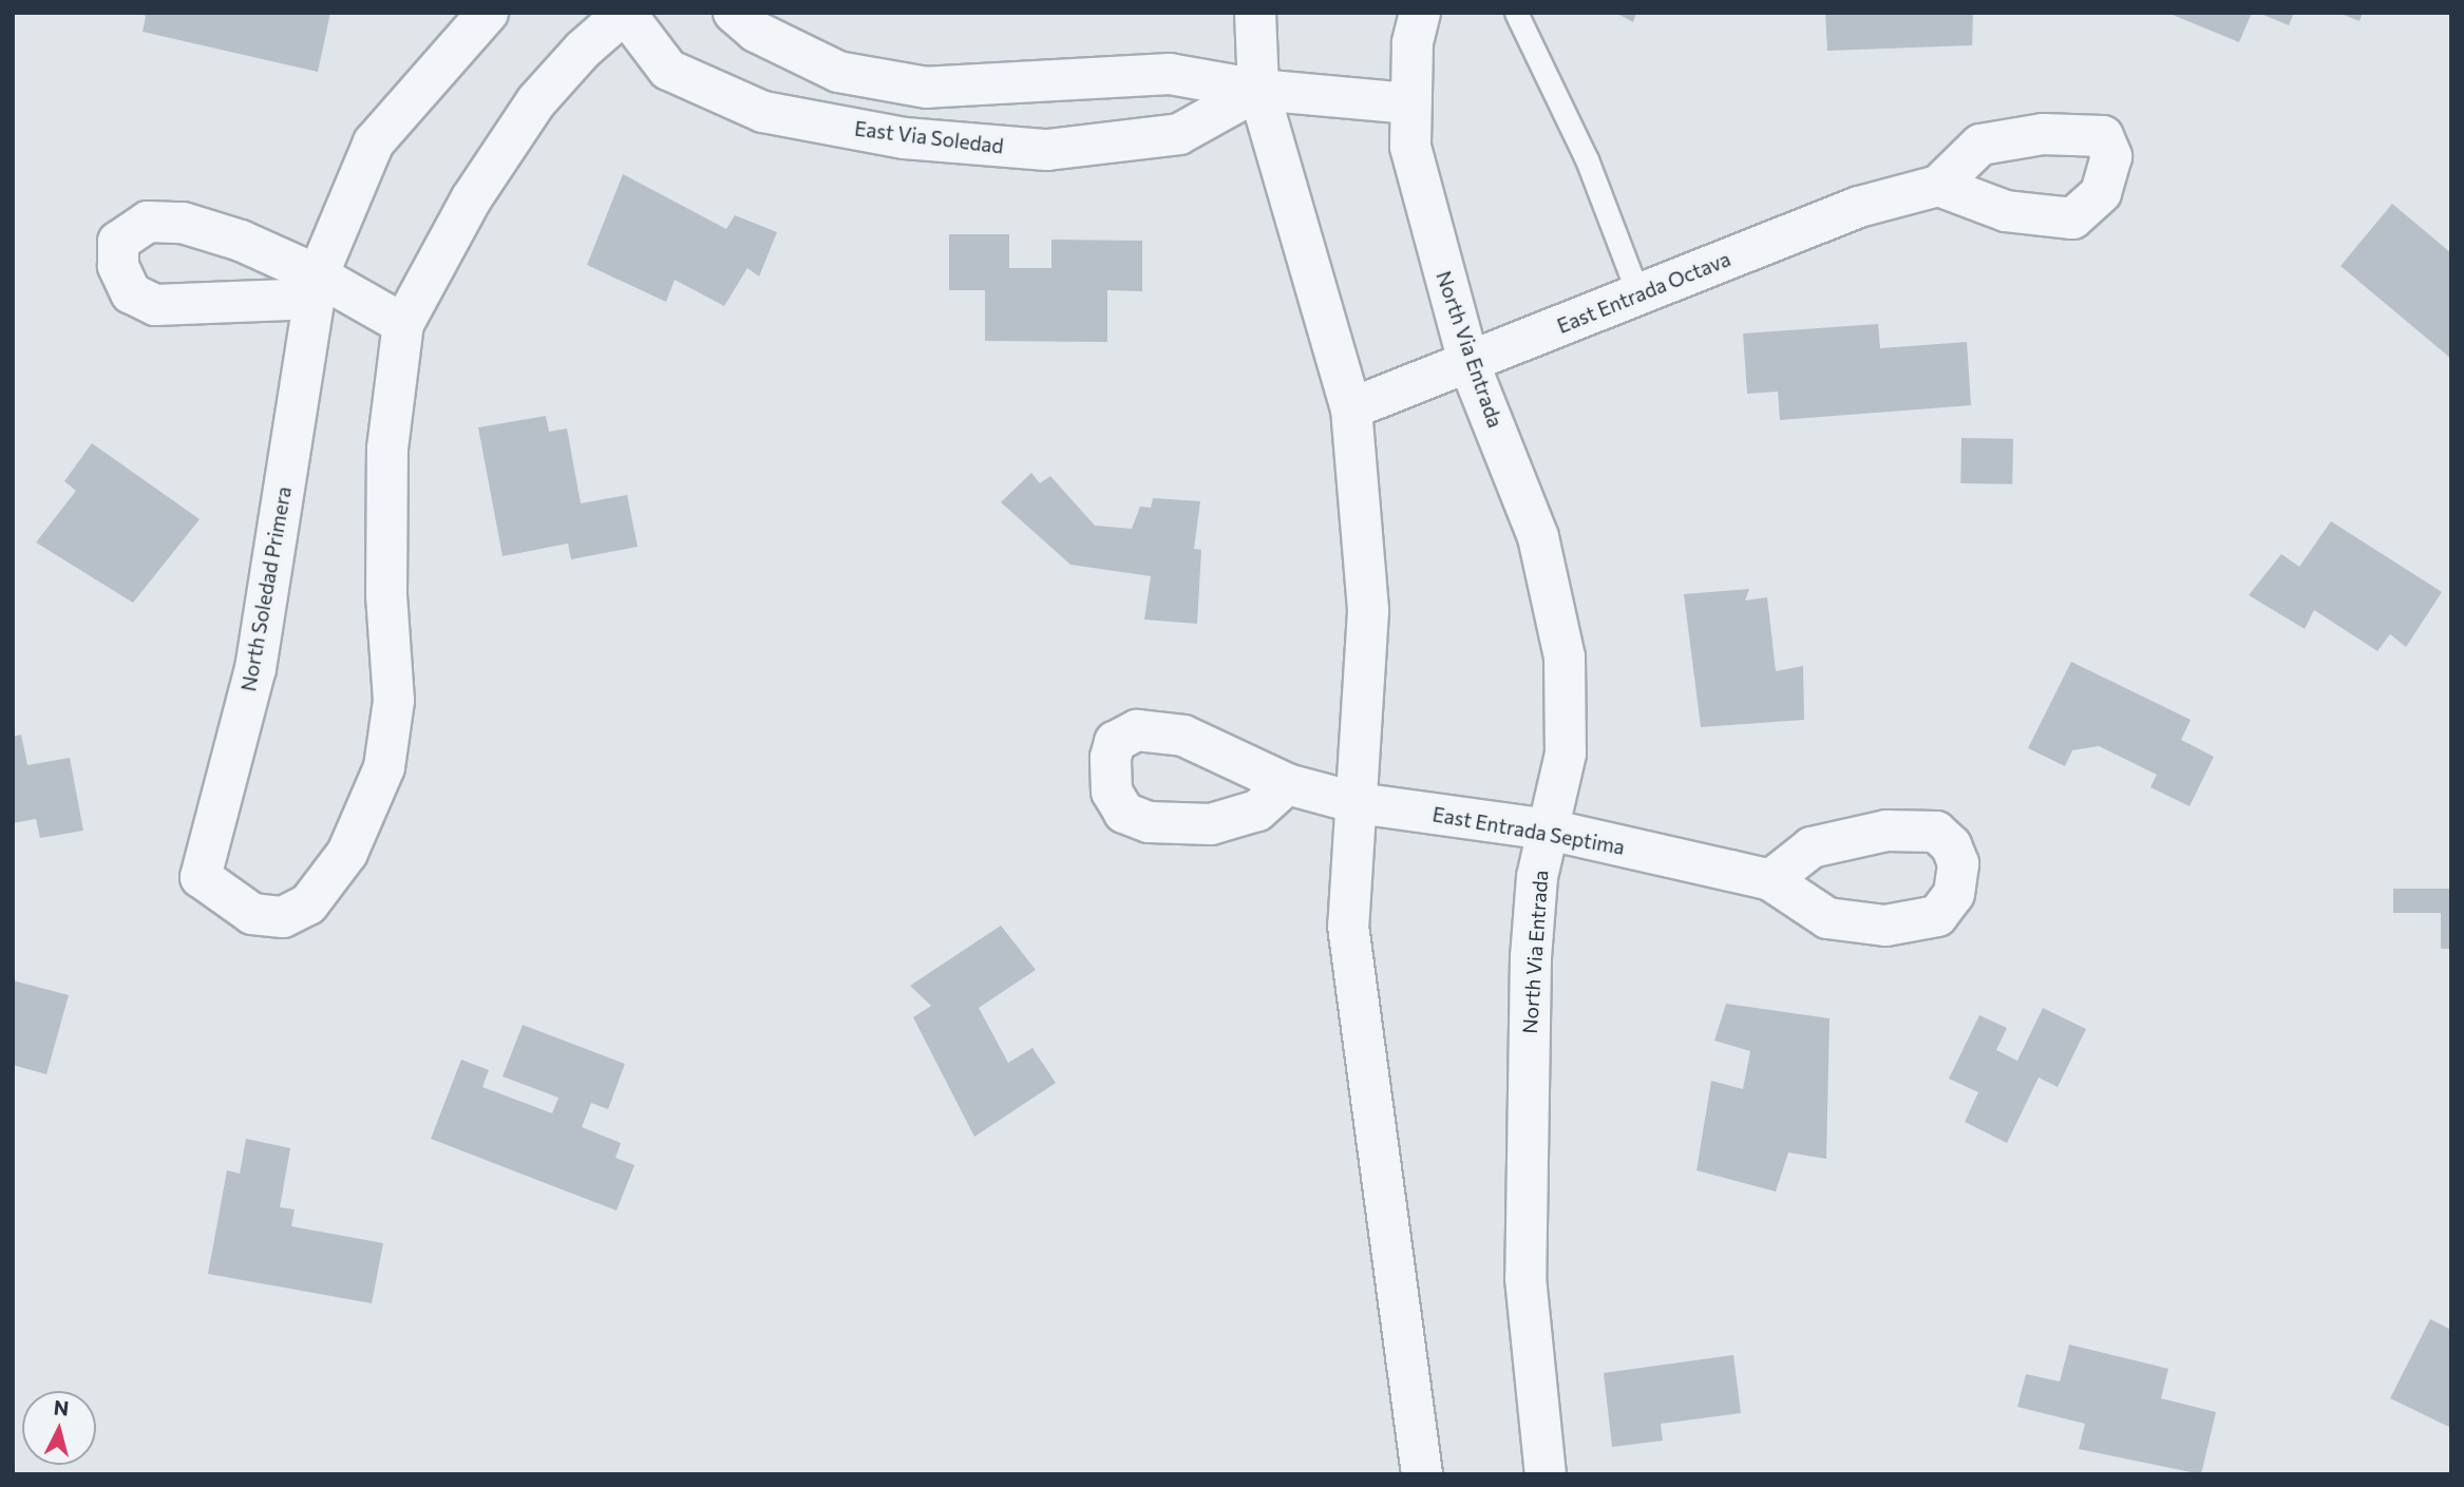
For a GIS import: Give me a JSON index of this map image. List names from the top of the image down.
{
  "streets": {
    "street": [
      "East Via Soledad",
      "East Entrada Octava",
      "North Via Entrada",
      "North Soledad Primera",
      "East Entrada Septima"
    ]
  },
  "crossings": [
    ["East Entrada Octava", "North Via Entrada"],
    ["North Via Entrada", "East Entrada Septima"]
  ],
  "north": "top"
}
